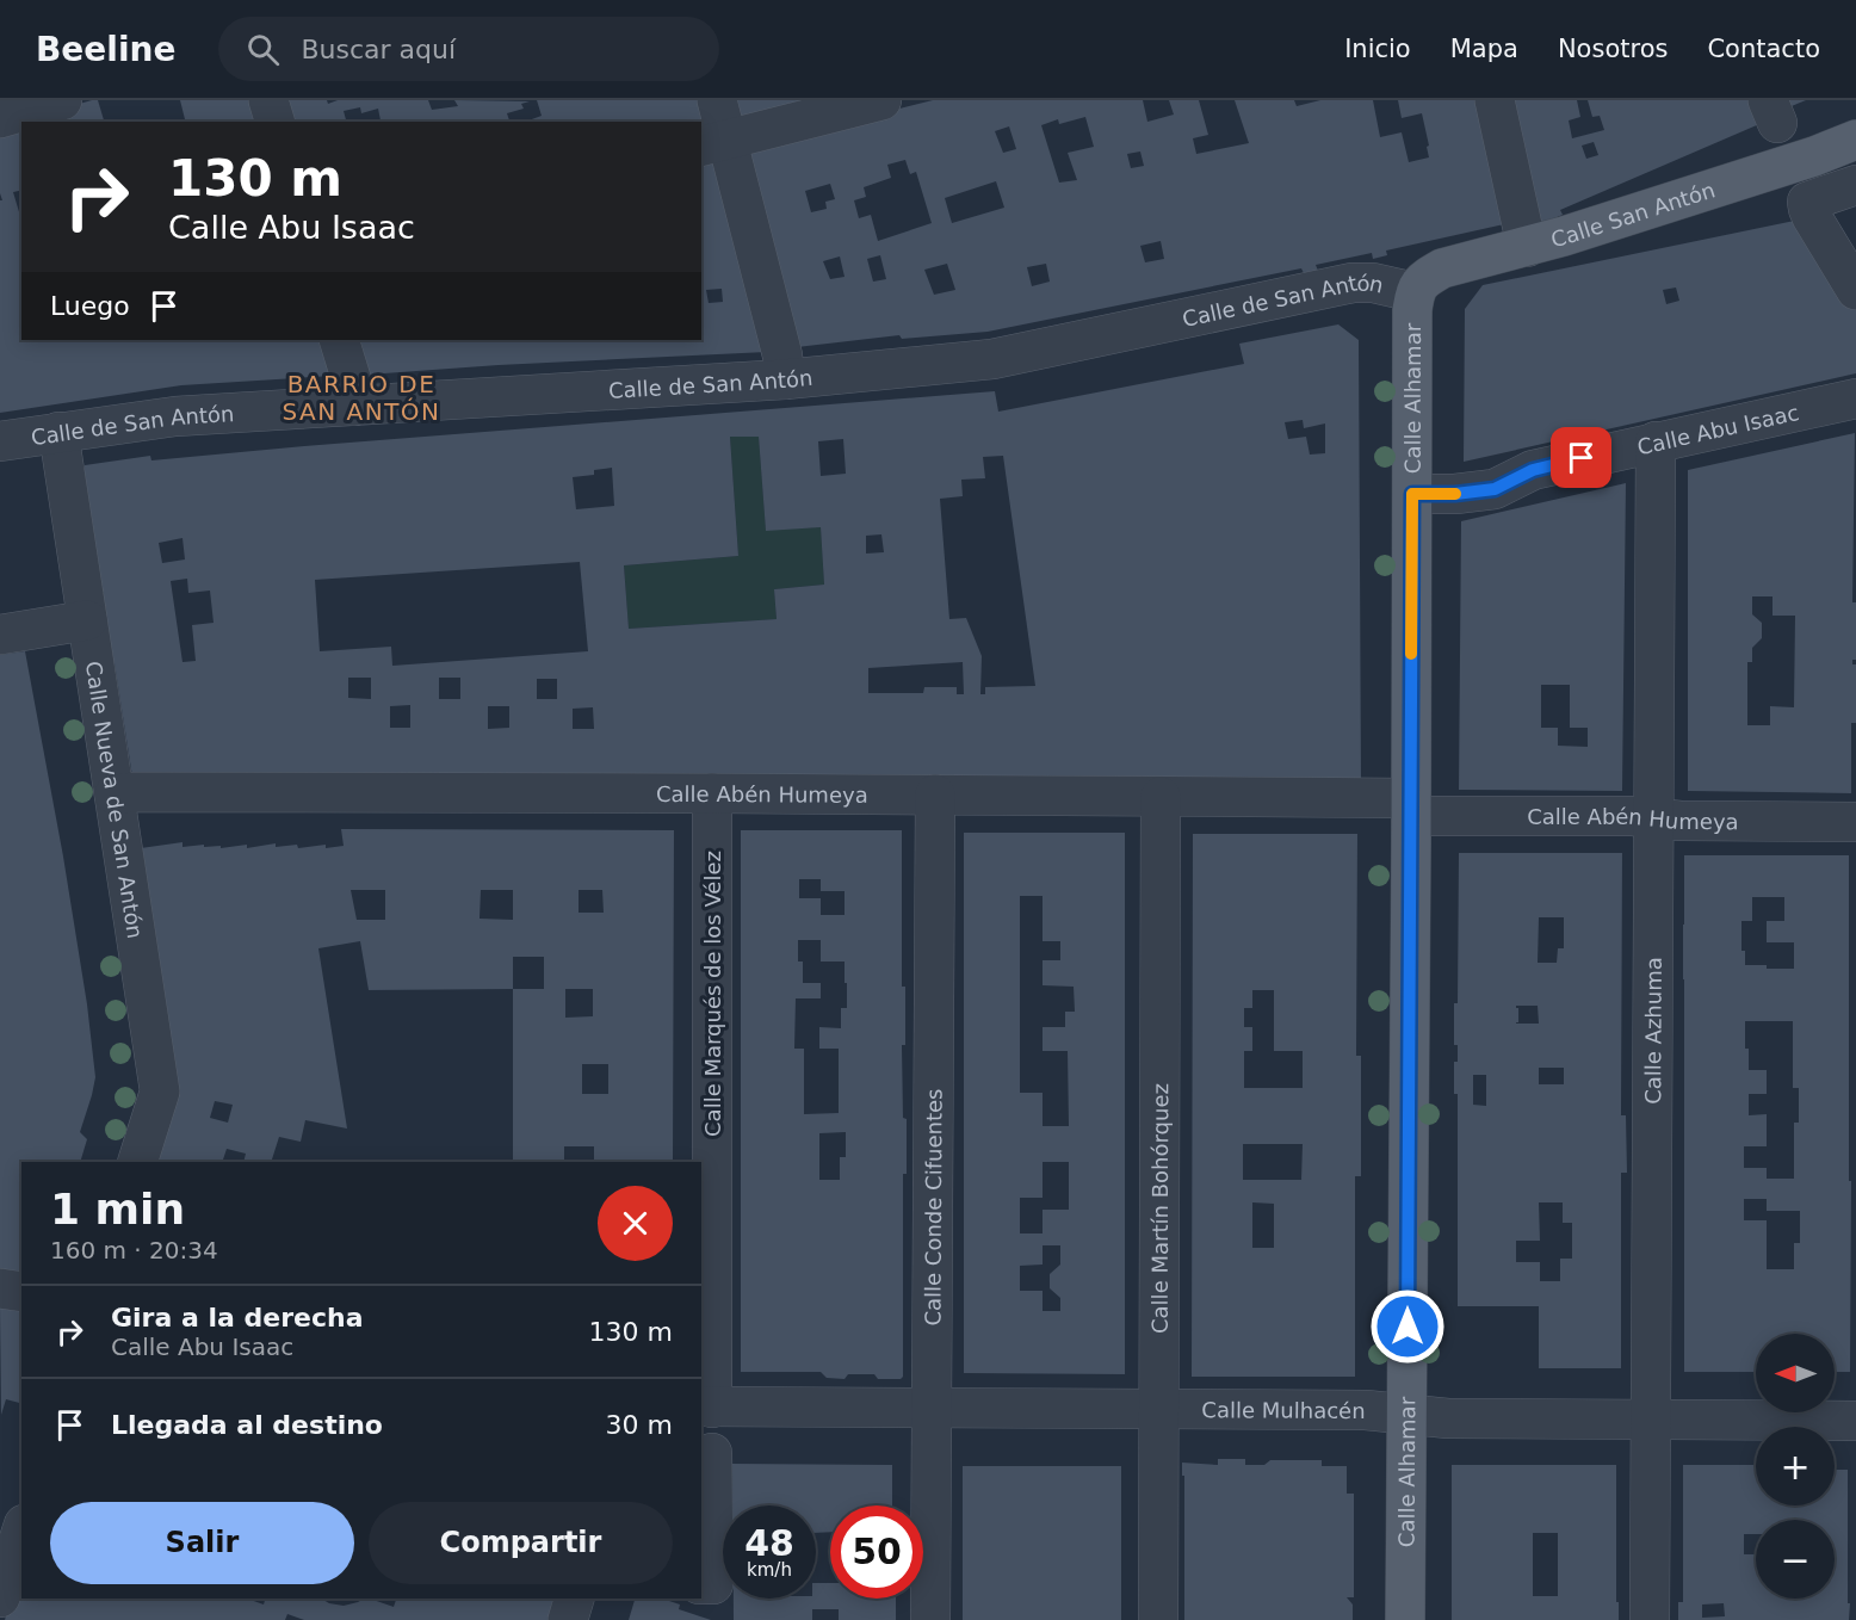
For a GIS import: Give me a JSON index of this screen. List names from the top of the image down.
{
  "streets": {
    "main road": ["Calle San Antón", "Calle Alhamar"],
    "street": [
      "Calle de San Antón",
      "Calle Abu Isaac",
      "Calle Abén Humeya",
      "Calle Nueva de San Antón",
      "Calle Marqués de los Vélez",
      "Calle Azhuma",
      "Calle Conde Cifuentes",
      "Calle Martín Bohórquez",
      "Calle Mulhacén"
    ]
  },
  "crossings": [
    ["Calle San Antón", "Calle de San Antón"],
    ["Calle San Antón", "Calle Alhamar"],
    ["Calle de San Antón", "Calle Alhamar"],
    ["Calle de San Antón", "Calle Nueva de San Antón"],
    ["Calle Alhamar", "Calle Abu Isaac"],
    ["Calle Alhamar", "Calle Abén Humeya"],
    ["Calle Alhamar", "Calle Mulhacén"],
    ["Calle Abu Isaac", "Calle Azhuma"],
    ["Calle Abén Humeya", "Calle Nueva de San Antón"],
    ["Calle Abén Humeya", "Calle Marqués de los Vélez"],
    ["Calle Abén Humeya", "Calle Azhuma"],
    ["Calle Abén Humeya", "Calle Conde Cifuentes"],
    ["Calle Abén Humeya", "Calle Martín Bohórquez"],
    ["Calle Marqués de los Vélez", "Calle Mulhacén"],
    ["Calle Azhuma", "Calle Mulhacén"],
    ["Calle Conde Cifuentes", "Calle Mulhacén"],
    ["Calle Martín Bohórquez", "Calle Mulhacén"]
  ],
  "districts": ["BARRIO DE SAN ANTÓN"],
  "north": "left",
  "page": {
    "header": "Beeline",
    "search": "Buscar aquí",
    "nav": [
      "Inicio",
      "Mapa",
      "Nosotros",
      "Contacto"
    ],
    "turn": ["130 m", "Calle Abu Isaac"],
    "then": "Luego",
    "heading": ["1 min", "160 m · 20:34"],
    "list": [
      {
        "name": "Gira a la derecha",
        "note": "Calle Abu Isaac",
        "value": "130 m"
      },
      {
        "name": "Llegada al destino",
        "value": "30 m"
      }
    ],
    "map_buttons": ["+", "−"],
    "buttons": ["Salir", "Compartir"],
    "speed": "48 km/h",
    "limit": "50"
  }
}
